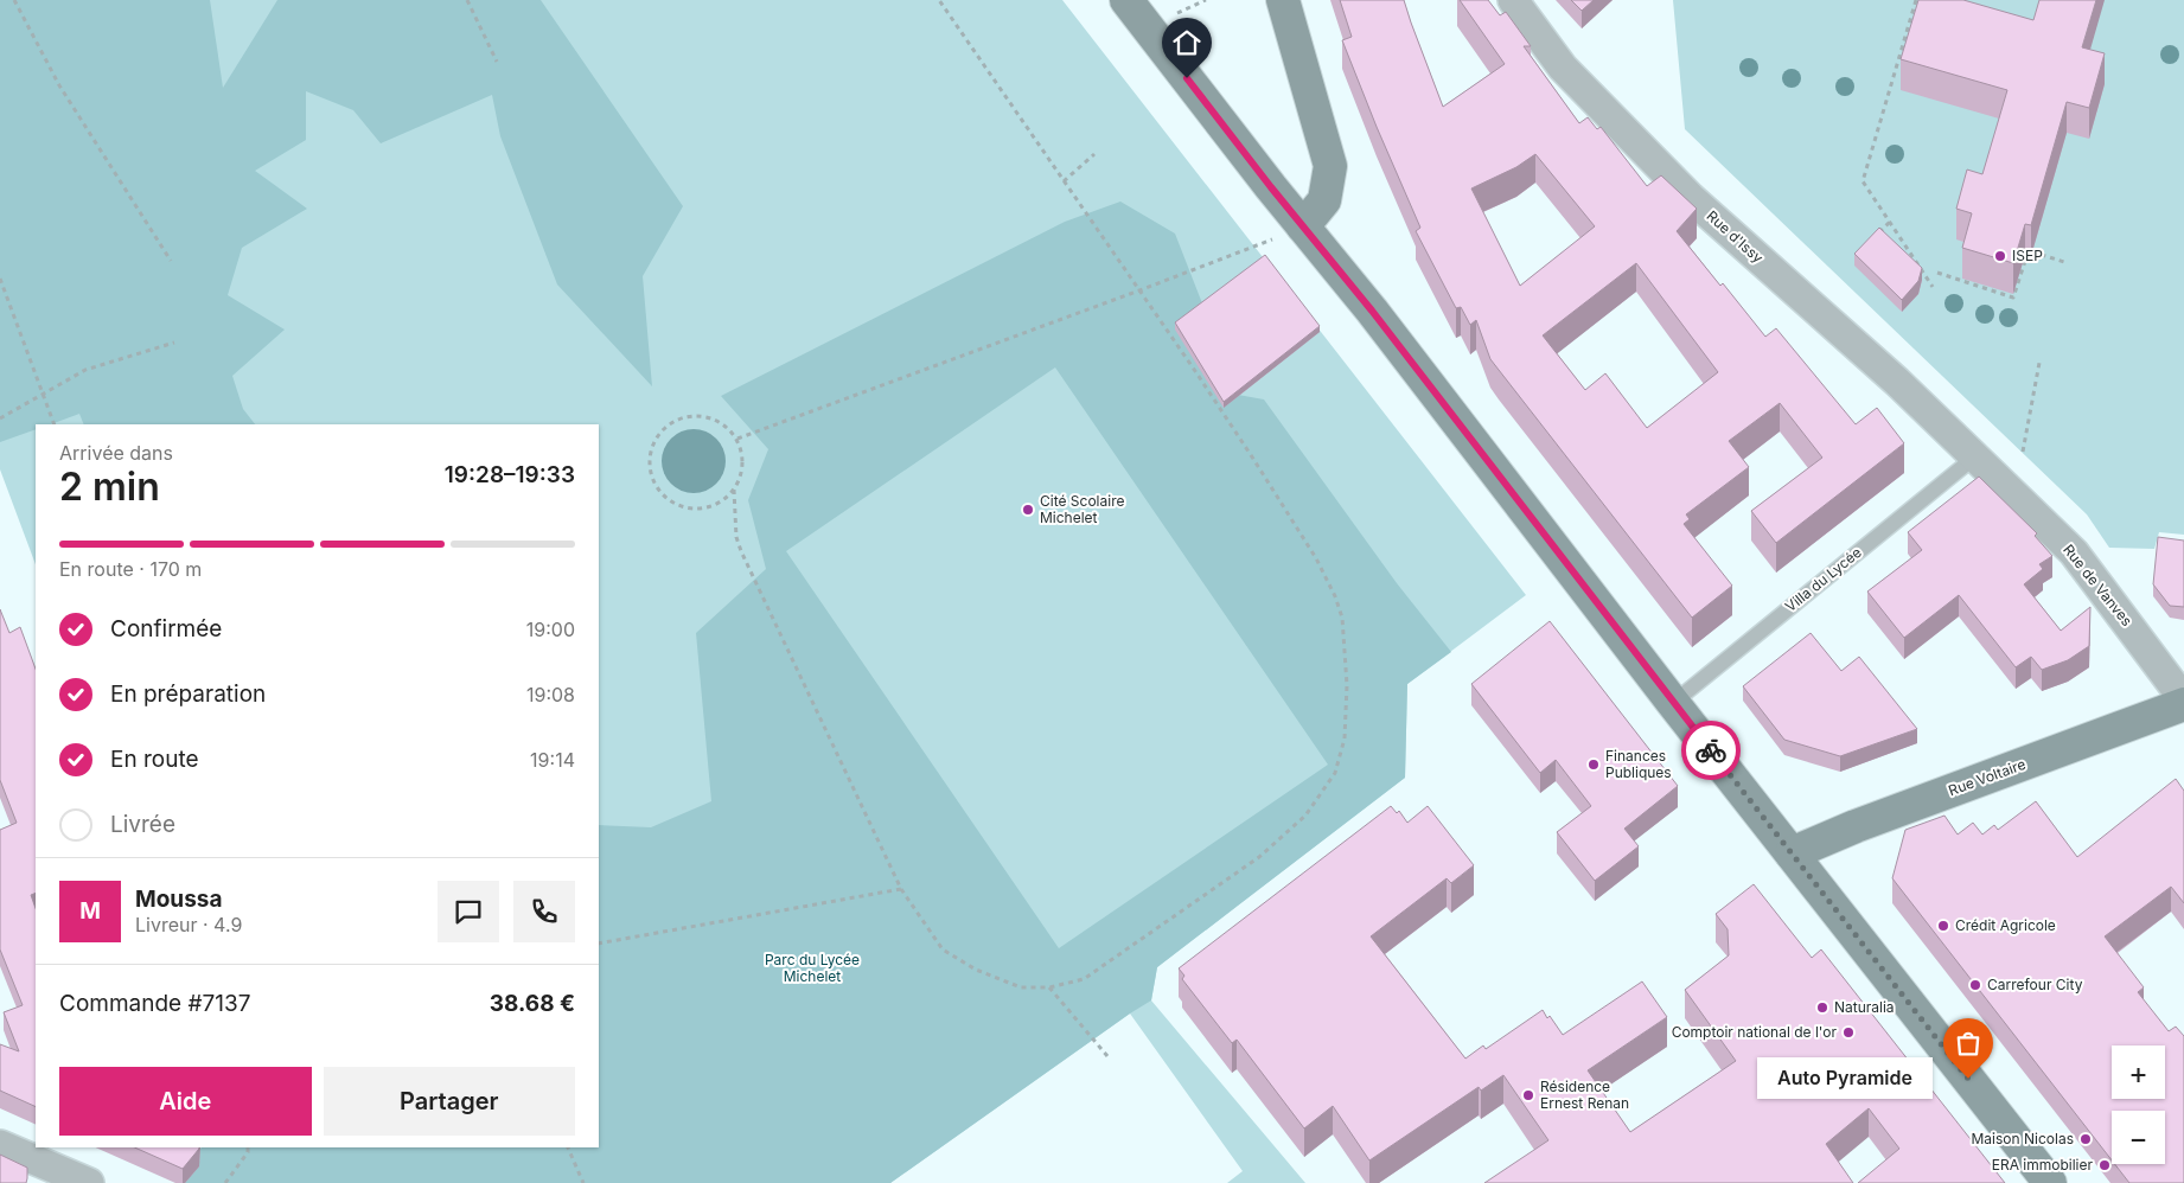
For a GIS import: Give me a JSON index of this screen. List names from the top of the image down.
{
  "streets": {
    "main road": ["Rue Voltaire"],
    "street": ["Rue d'Issy", "Rue de Vanves"],
    "lane": ["Villa du Lycée"]
  },
  "crossings": [
    ["Rue d'Issy", "Villa du Lycée"],
    ["Rue d'Issy", "Rue de Vanves"],
    ["Villa du Lycée", "Rue de Vanves"]
  ],
  "parks": ["Parc du Lycée Michelet"],
  "places": [
    "ISEP",
    "Cité Scolaire Michelet",
    "Finances Publiques",
    "Crédit Agricole",
    "Carrefour City",
    "Naturalia",
    "Comptoir national de l'or",
    "Auto Pyramide",
    "Résidence Ernest Renan",
    "Maison Nicolas",
    "ERA immobilier"
  ],
  "page": {
    "heading": ["2 min", "Arrivée dans", "19:28–19:33"],
    "panel": [
      "Moussa",
      "Livreur · 4.9",
      "Commande #7137",
      "38.68 €"
    ],
    "bar": "En route · 170 m",
    "list": [
      ["Confirmée", "19:00"],
      ["En préparation", "19:08"],
      ["En route", "19:14"],
      "Livrée"
    ],
    "round": "M",
    "map_buttons": ["+", "−"],
    "buttons": ["Aide", "Partager"],
    "bubble": "Auto Pyramide"
  }
}
